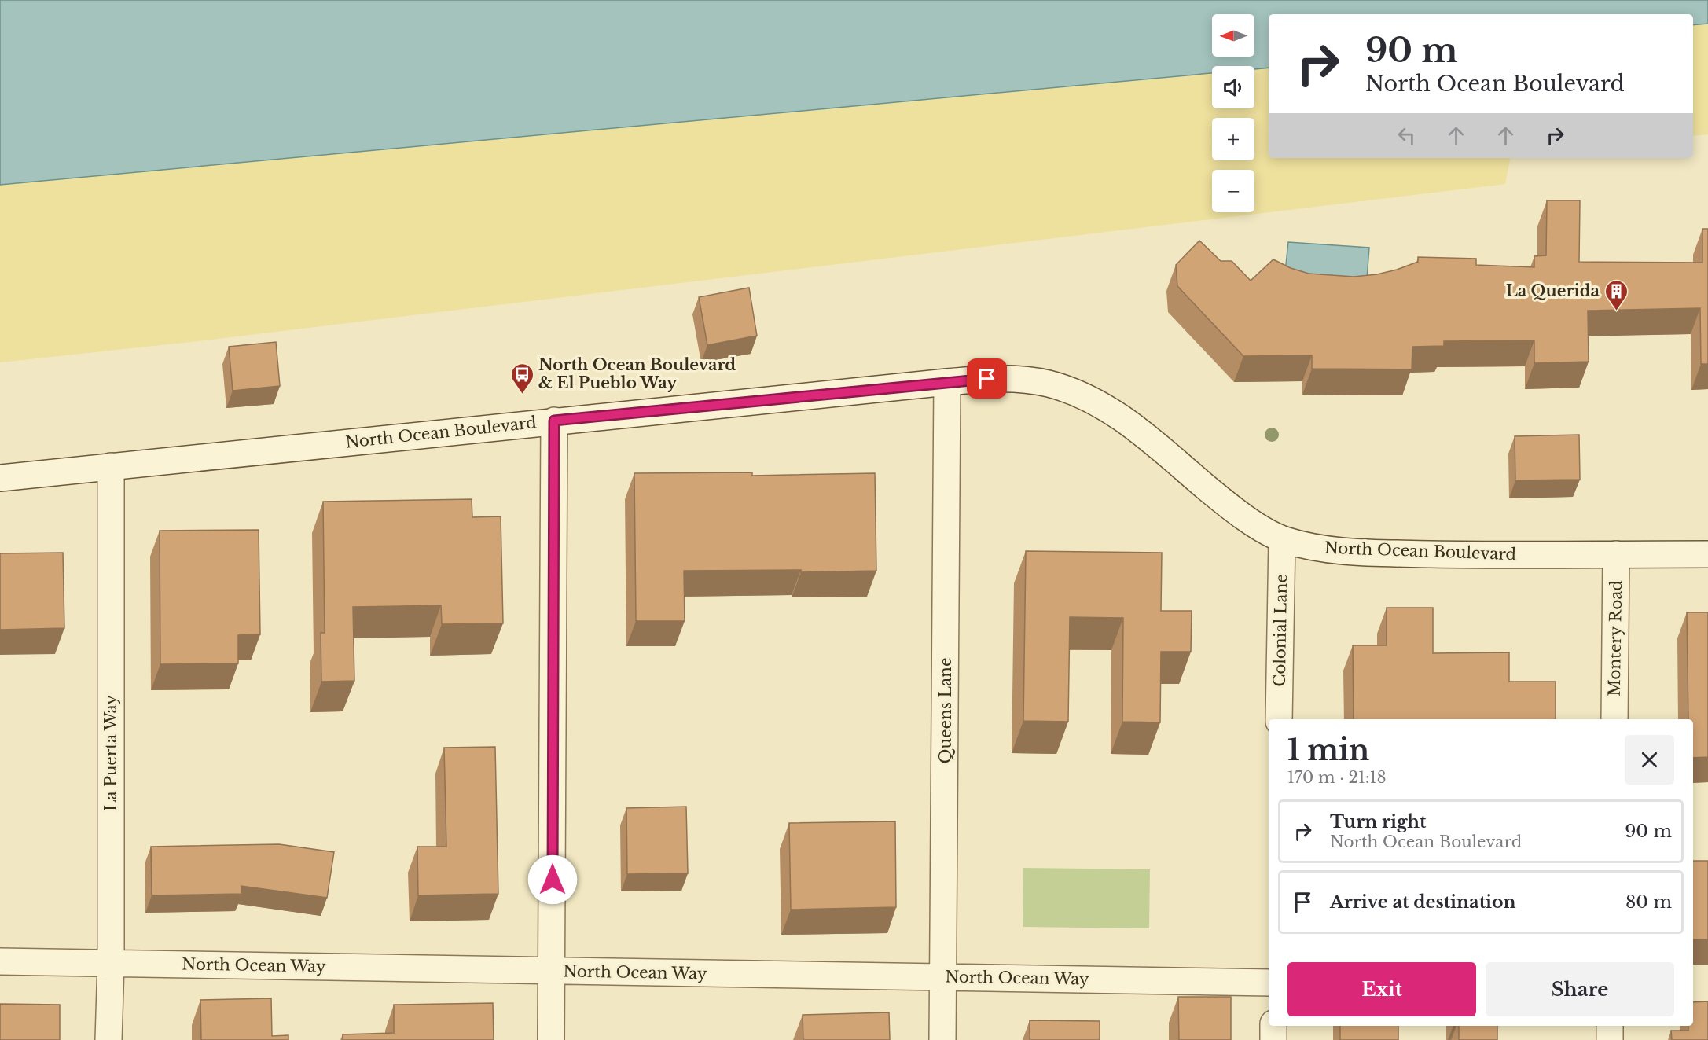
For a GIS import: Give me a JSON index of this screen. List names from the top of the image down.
{
  "streets": {
    "street": [
      "North Ocean Boulevard",
      "Colonial Lane",
      "Montery Road",
      "Queens Lane",
      "La Puerta Way",
      "North Ocean Way"
    ]
  },
  "crossings": [
    ["North Ocean Boulevard", "Colonial Lane"],
    ["North Ocean Boulevard", "Montery Road"],
    ["North Ocean Boulevard", "Queens Lane"],
    ["North Ocean Boulevard", "La Puerta Way"],
    ["Queens Lane", "North Ocean Way"],
    ["La Puerta Way", "North Ocean Way"]
  ],
  "places": {
    "building": ["La Querida"],
    "bus stop": ["North Ocean Boulevard & El Pueblo Way"]
  },
  "north": "left",
  "page": {
    "map_buttons": ["+", "−"],
    "turn": ["90 m", "North Ocean Boulevard"],
    "heading": ["1 min", "170 m · 21:18"],
    "list": [
      {
        "name": "Turn right",
        "note": "North Ocean Boulevard",
        "value": "90 m"
      },
      {
        "name": "Arrive at destination",
        "value": "80 m"
      }
    ],
    "buttons": ["Exit", "Share"]
  }
}
